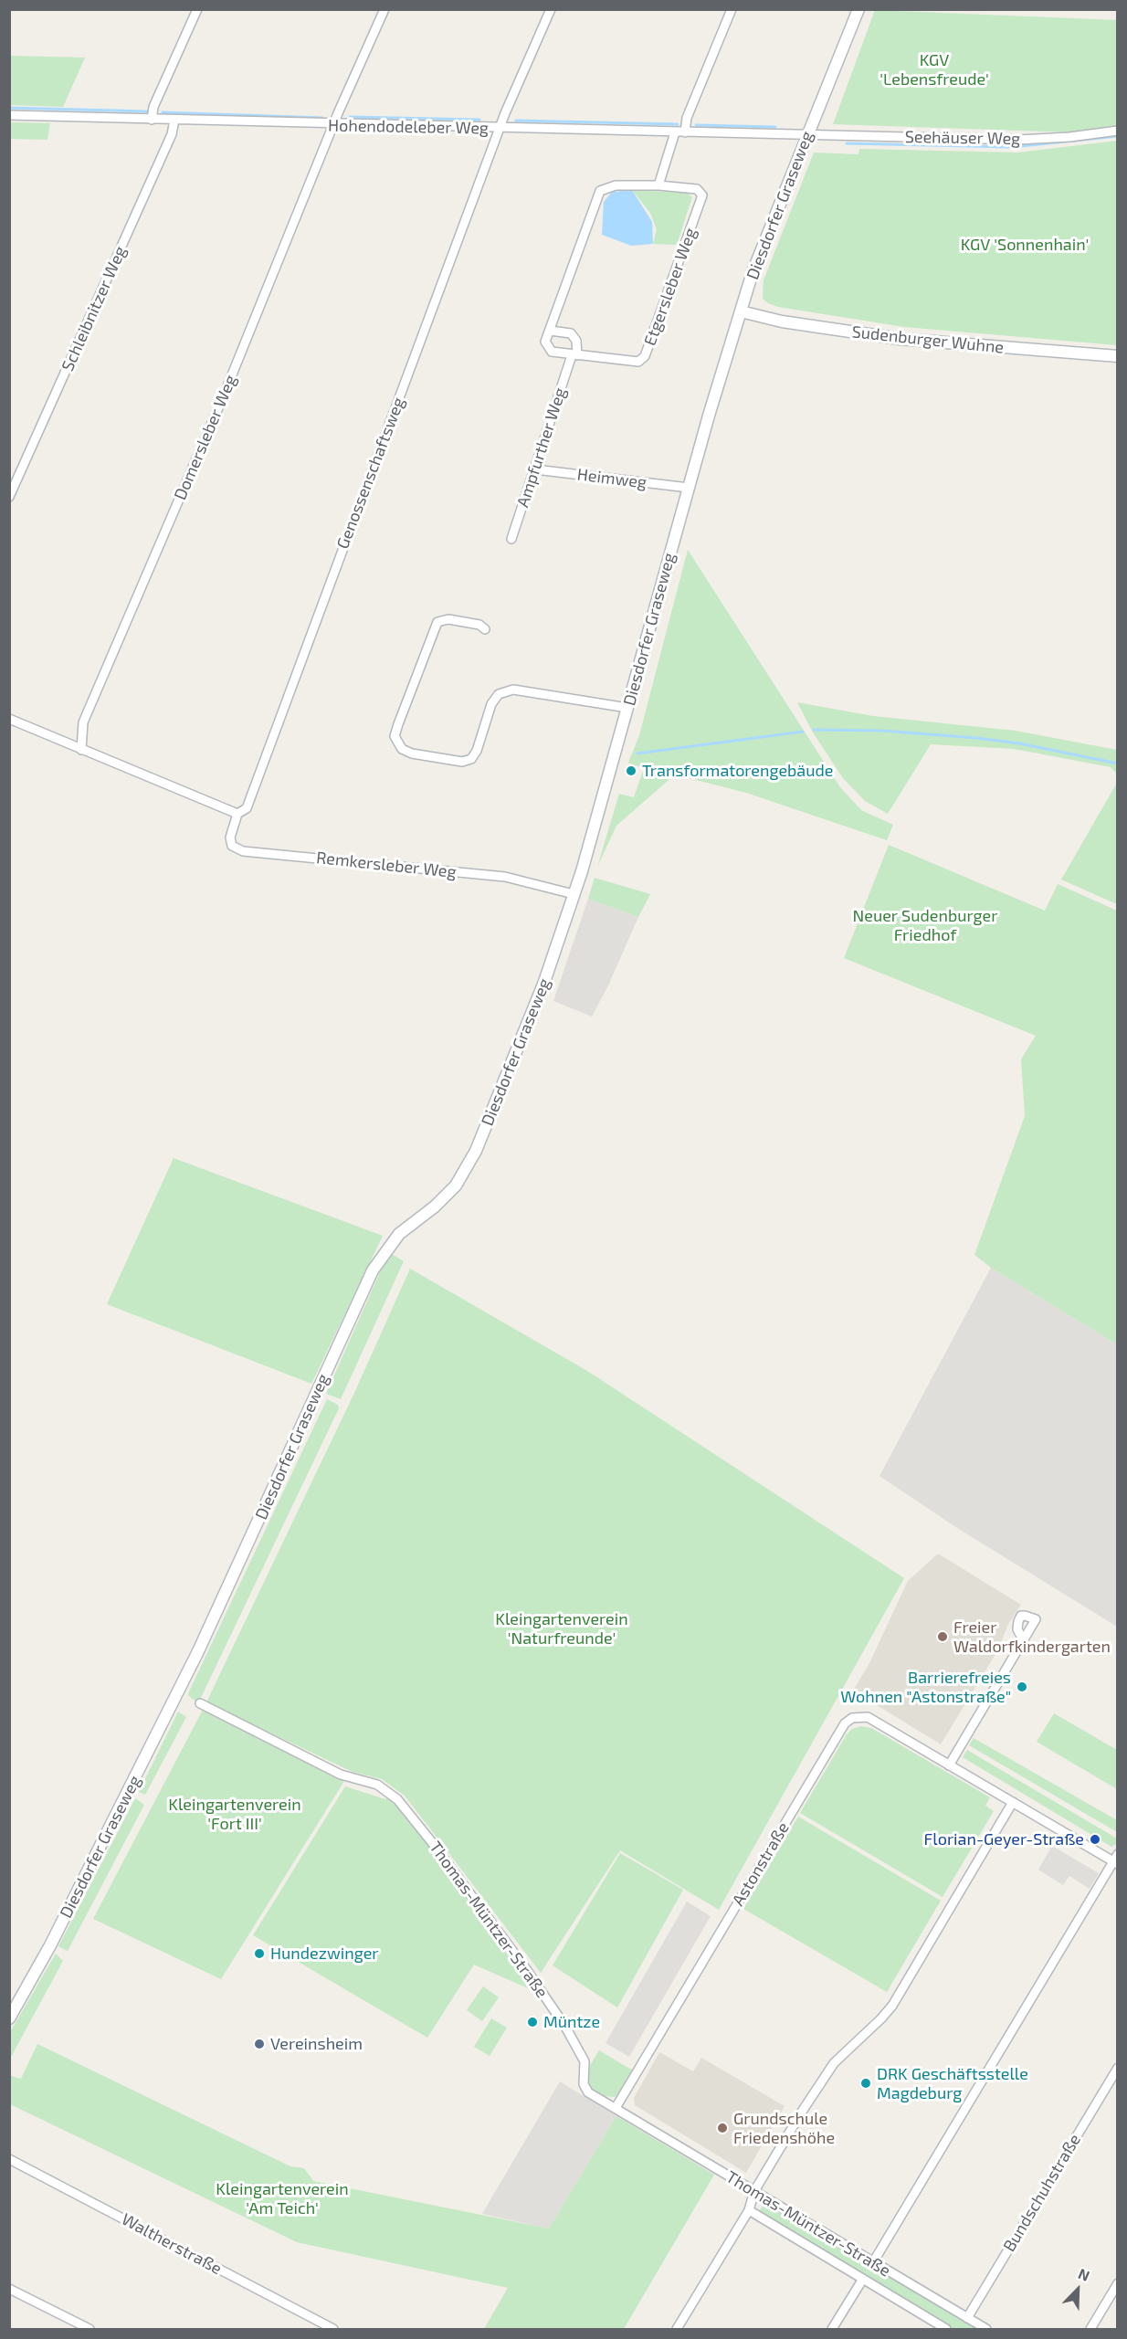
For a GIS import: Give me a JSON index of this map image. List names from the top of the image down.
{
  "streets": {
    "main road": ["Diesdorfer Graseweg", "Sudenburger Wuhne"],
    "street": [
      "Hohendodeleber Weg",
      "Seehäuser Weg",
      "Etgersleber Weg",
      "Schleibnitzer Weg",
      "Domersleber Weg",
      "Ampfurther Weg",
      "Genossenschaftsweg",
      "Heimweg",
      "Remkersleber Weg",
      "Astonstraße",
      "Thomas-Müntzer-Straße",
      "Bundschuhstraße",
      "Waltherstraße"
    ]
  },
  "crossings": [
    ["Hohendodeleber Weg", "Seehäuser Weg"],
    ["Hohendodeleber Weg", "Diesdorfer Graseweg"],
    ["Hohendodeleber Weg", "Schleibnitzer Weg"],
    ["Hohendodeleber Weg", "Domersleber Weg"],
    ["Hohendodeleber Weg", "Genossenschaftsweg"],
    ["Seehäuser Weg", "Diesdorfer Graseweg"],
    ["Diesdorfer Graseweg", "Sudenburger Wuhne"],
    ["Diesdorfer Graseweg", "Heimweg"],
    ["Diesdorfer Graseweg", "Remkersleber Weg"],
    ["Etgersleber Weg", "Ampfurther Weg"],
    ["Ampfurther Weg", "Heimweg"],
    ["Genossenschaftsweg", "Remkersleber Weg"],
    ["Astonstraße", "Thomas-Müntzer-Straße"],
    ["Thomas-Müntzer-Straße", "Bundschuhstraße"]
  ],
  "parks": [
    "KGV 'Lebensfreude'",
    "KGV 'Sonnenhain'",
    "Neuer Sudenburger Friedhof",
    "Kleingartenverein 'Naturfreunde'",
    "Kleingartenverein 'Fort III'",
    "Kleingartenverein 'Am Teich'"
  ],
  "places": [
    "Transformatorengebäude",
    "Freier Waldorfkindergarten",
    "Barrierefreies Wohnen \"Astonstraße\"",
    "Florian-Geyer-Straße",
    "Hundezwinger",
    "Müntze",
    "Vereinsheim",
    "DRK Geschäftsstelle Magdeburg",
    "Grundschule Friedenshöhe"
  ],
  "north": "top right"
}
